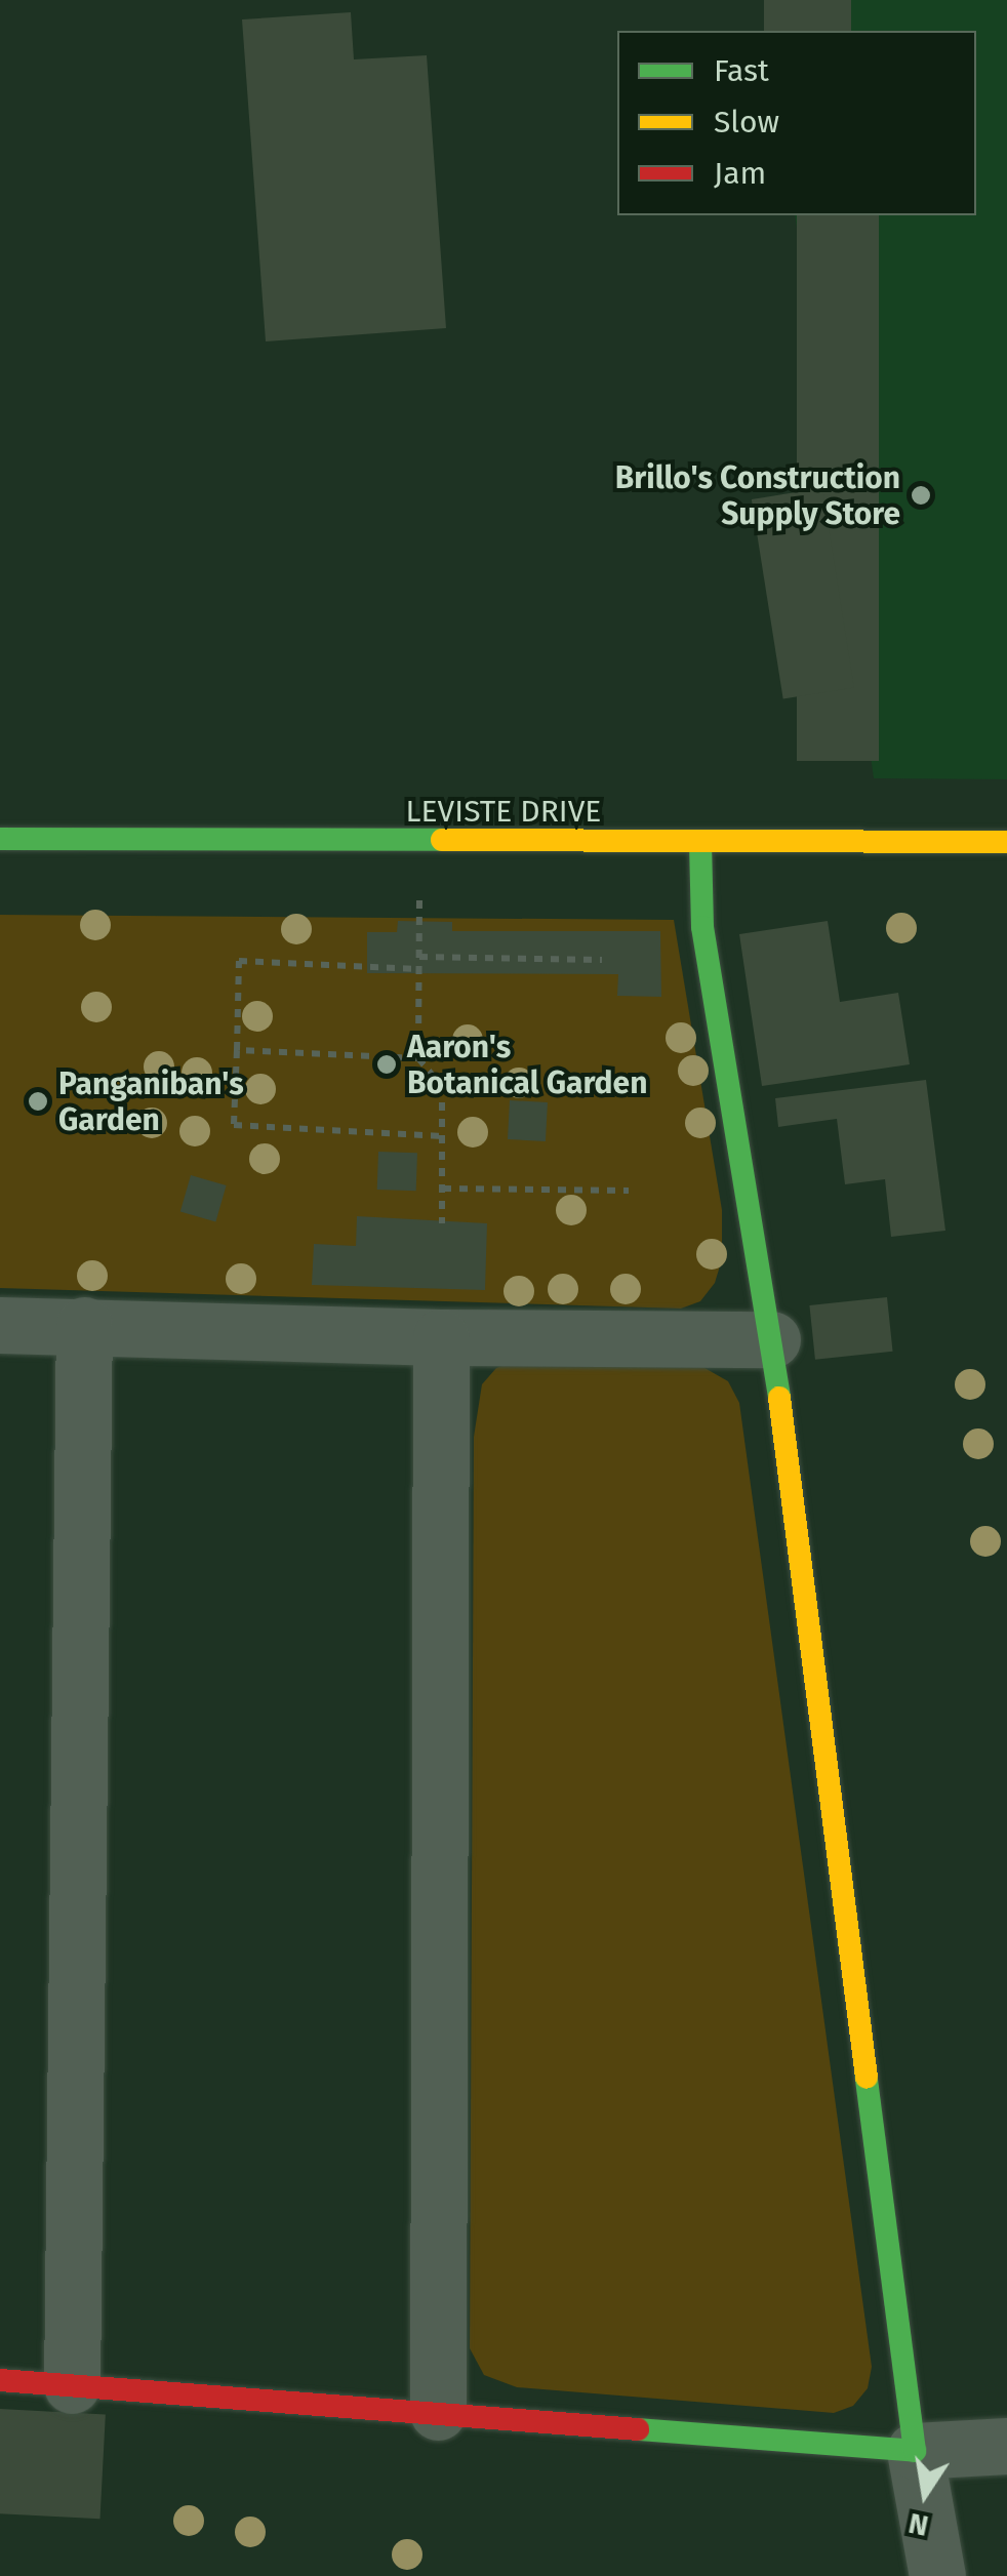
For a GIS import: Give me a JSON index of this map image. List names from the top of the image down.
{
  "streets": {
    "street": ["LEVISTE DRIVE"]
  },
  "places": ["Brillo's Construction Supply Store", "Aaron's Botanical Garden", "Panganiban's Garden"],
  "legend": ["Fast", "Slow", "Jam"],
  "north": "bottom"
}
